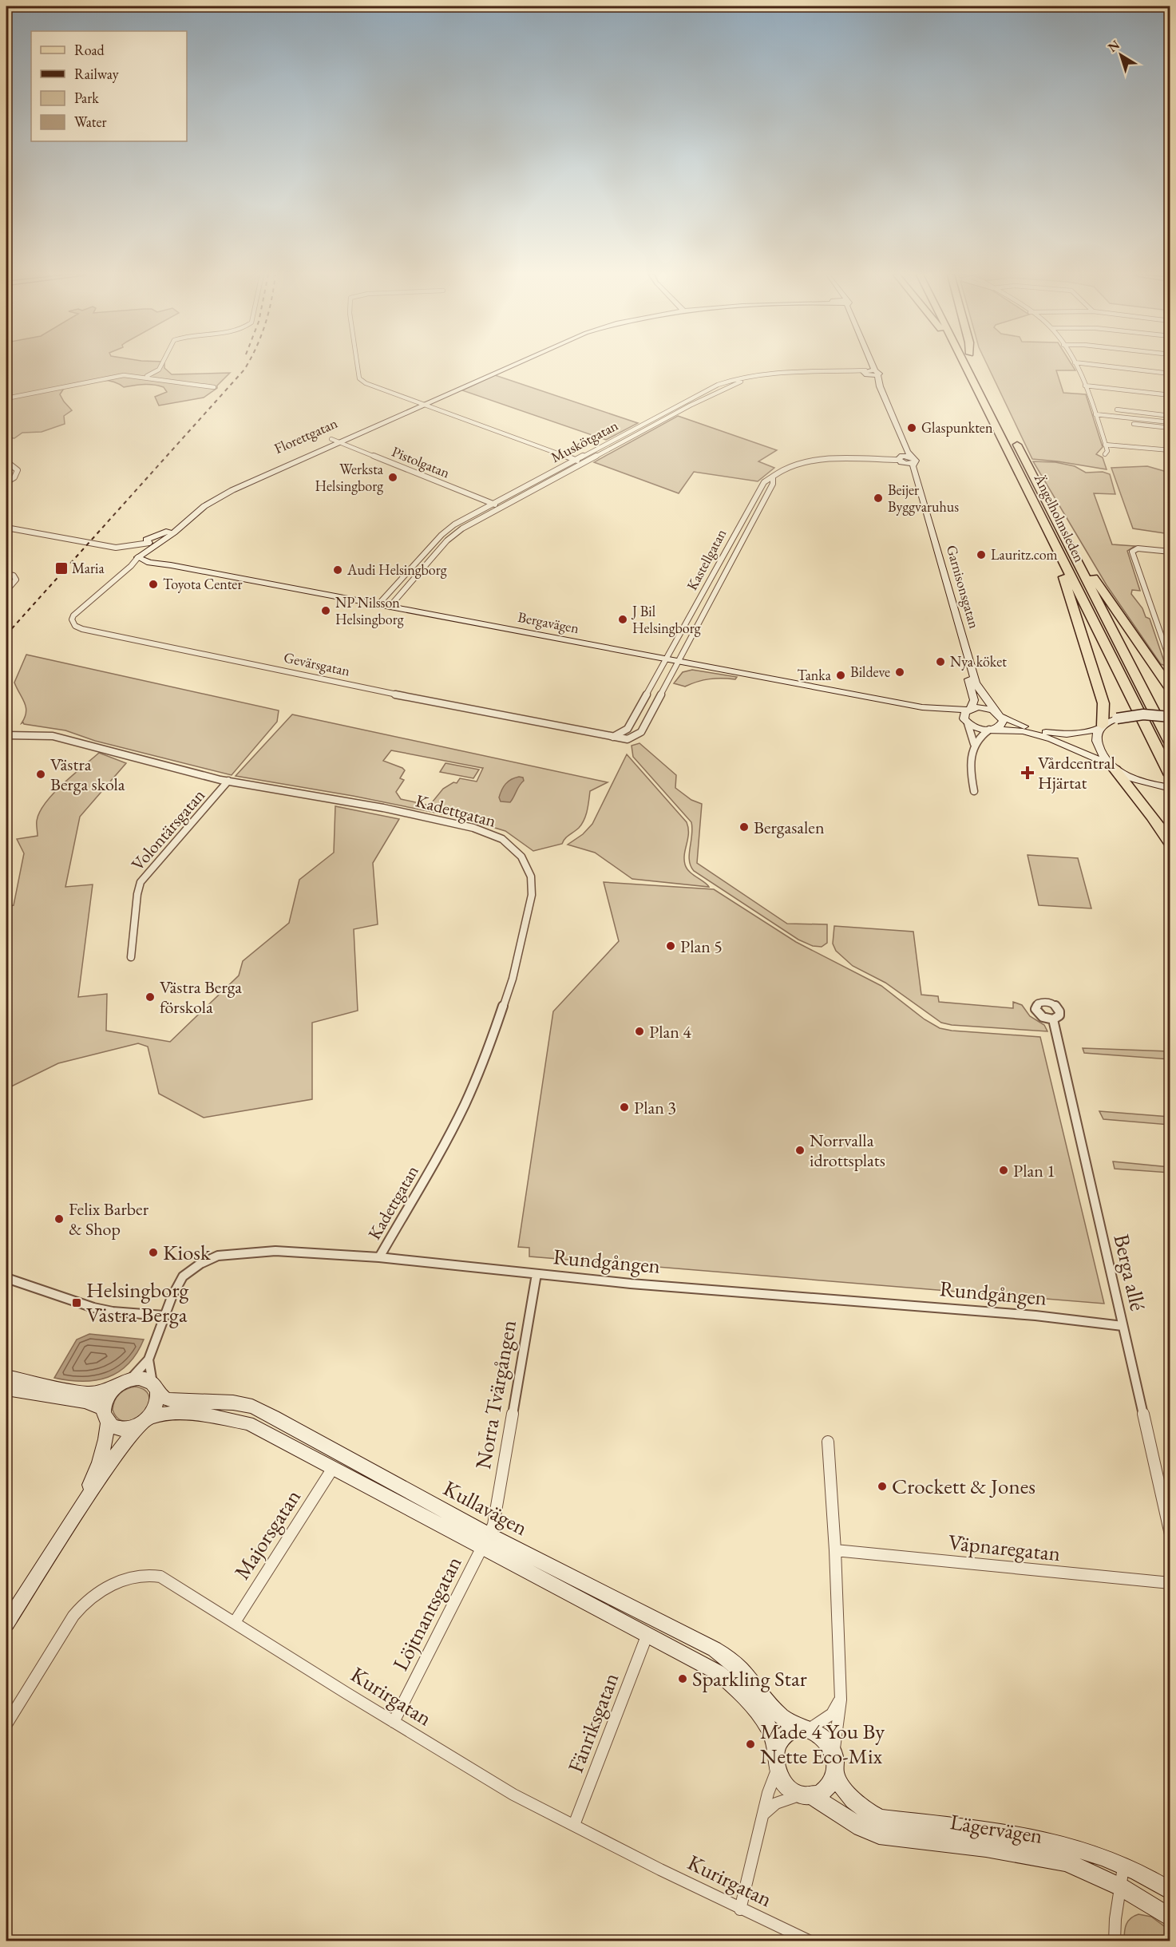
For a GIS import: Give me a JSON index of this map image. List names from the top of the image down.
{
  "streets": {
    "highway": ["Ängelholmsleden"],
    "street": [
      "Florettgatan",
      "Muskötgatan",
      "Pistolgatan",
      "Kastellgatan",
      "Garnisonsgatan",
      "Bergavägen",
      "Gevärsgatan",
      "Kadettgatan",
      "Volontärsgatan",
      "Rundgången",
      "Berga allé",
      "Norra Tvärgången",
      "Kullavägen",
      "Majorsgatan",
      "Väpnaregatan",
      "Löjtnantsgatan",
      "Kurirgatan",
      "Fänriksgatan",
      "Lägervägen"
    ]
  },
  "crossings": [
    ["Florettgatan", "Pistolgatan"],
    ["Florettgatan", "Gevärsgatan"],
    ["Muskötgatan", "Pistolgatan"],
    ["Muskötgatan", "Garnisonsgatan"],
    ["Muskötgatan", "Bergavägen"],
    ["Kastellgatan", "Garnisonsgatan"],
    ["Kastellgatan", "Bergavägen"],
    ["Kastellgatan", "Gevärsgatan"],
    ["Garnisonsgatan", "Bergavägen"],
    ["Bergavägen", "Gevärsgatan"],
    ["Kadettgatan", "Volontärsgatan"],
    ["Kadettgatan", "Rundgången"],
    ["Rundgången", "Berga allé"],
    ["Rundgången", "Norra Tvärgången"],
    ["Rundgången", "Kullavägen"],
    ["Norra Tvärgången", "Kullavägen"],
    ["Norra Tvärgången", "Löjtnantsgatan"],
    ["Kullavägen", "Majorsgatan"],
    ["Kullavägen", "Löjtnantsgatan"],
    ["Kullavägen", "Fänriksgatan"],
    ["Majorsgatan", "Kurirgatan"],
    ["Löjtnantsgatan", "Kurirgatan"],
    ["Kurirgatan", "Fänriksgatan"]
  ],
  "places": {
    "other": [
      "Glaspunkten",
      "Werksta Helsingborg",
      "Beijer Byggvaruhus",
      "Lauritz.com",
      "Audi Helsingborg",
      "Toyota Center",
      "NP Nilsson Helsingborg",
      "J Bil Helsingborg",
      "Nya köket",
      "Bildeve",
      "Tanka",
      "Västra Berga skola",
      "Bergasalen",
      "Plan 5",
      "Västra Berga förskola",
      "Plan 4",
      "Plan 3",
      "Norrvalla idrottsplats",
      "Plan 1",
      "Felix Barber & Shop",
      "Kiosk",
      "Crockett & Jones",
      "Sparkling Star",
      "Made 4 You By Nette Eco-Mix"
    ],
    "transit": ["Maria", "Helsingborg Västra Berga"],
    "health": ["Vårdcentral Hjärtat"]
  },
  "legend": [
    "Road",
    "Railway",
    "Park",
    "Water"
  ],
  "north": "top left"
}
